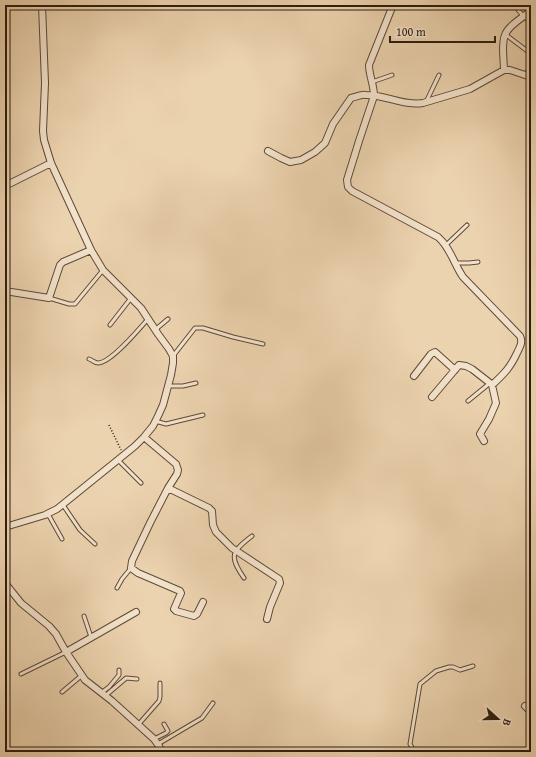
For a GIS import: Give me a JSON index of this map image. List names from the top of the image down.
{
  "scale_bar": "100 m",
  "north": "right"
}
